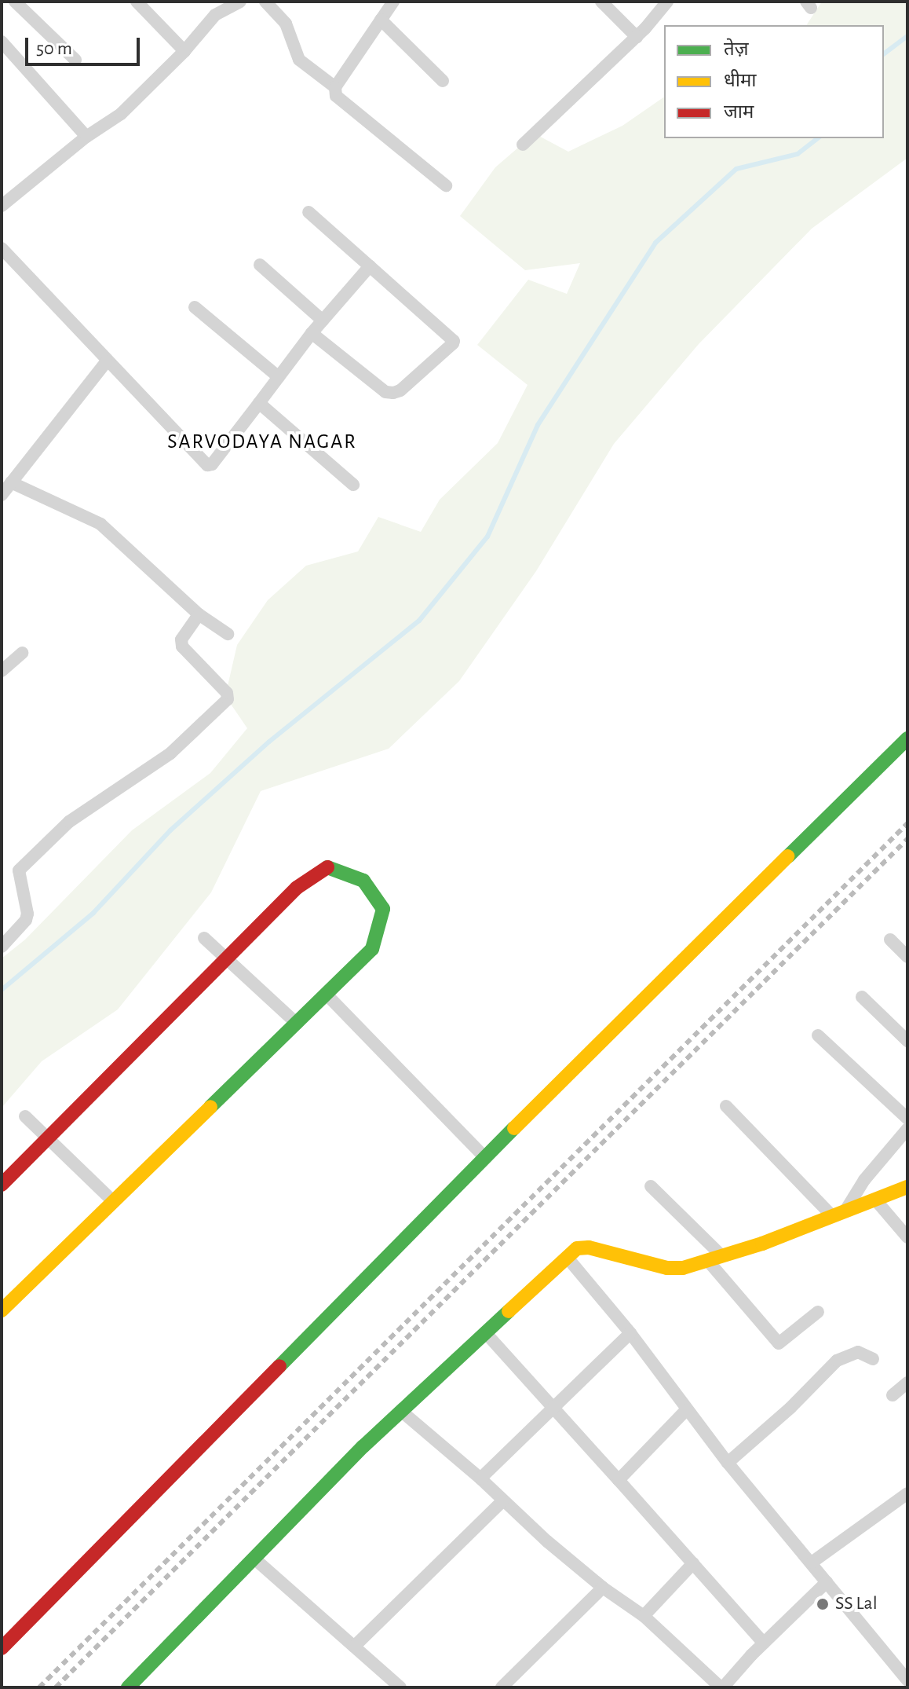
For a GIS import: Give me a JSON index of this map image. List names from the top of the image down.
{
  "districts": ["SARVODAYA NAGAR"],
  "places": ["SS Lal"],
  "legend": ["तेज़", "धीमा", "जाम"],
  "scale_bar": "50 m"
}
